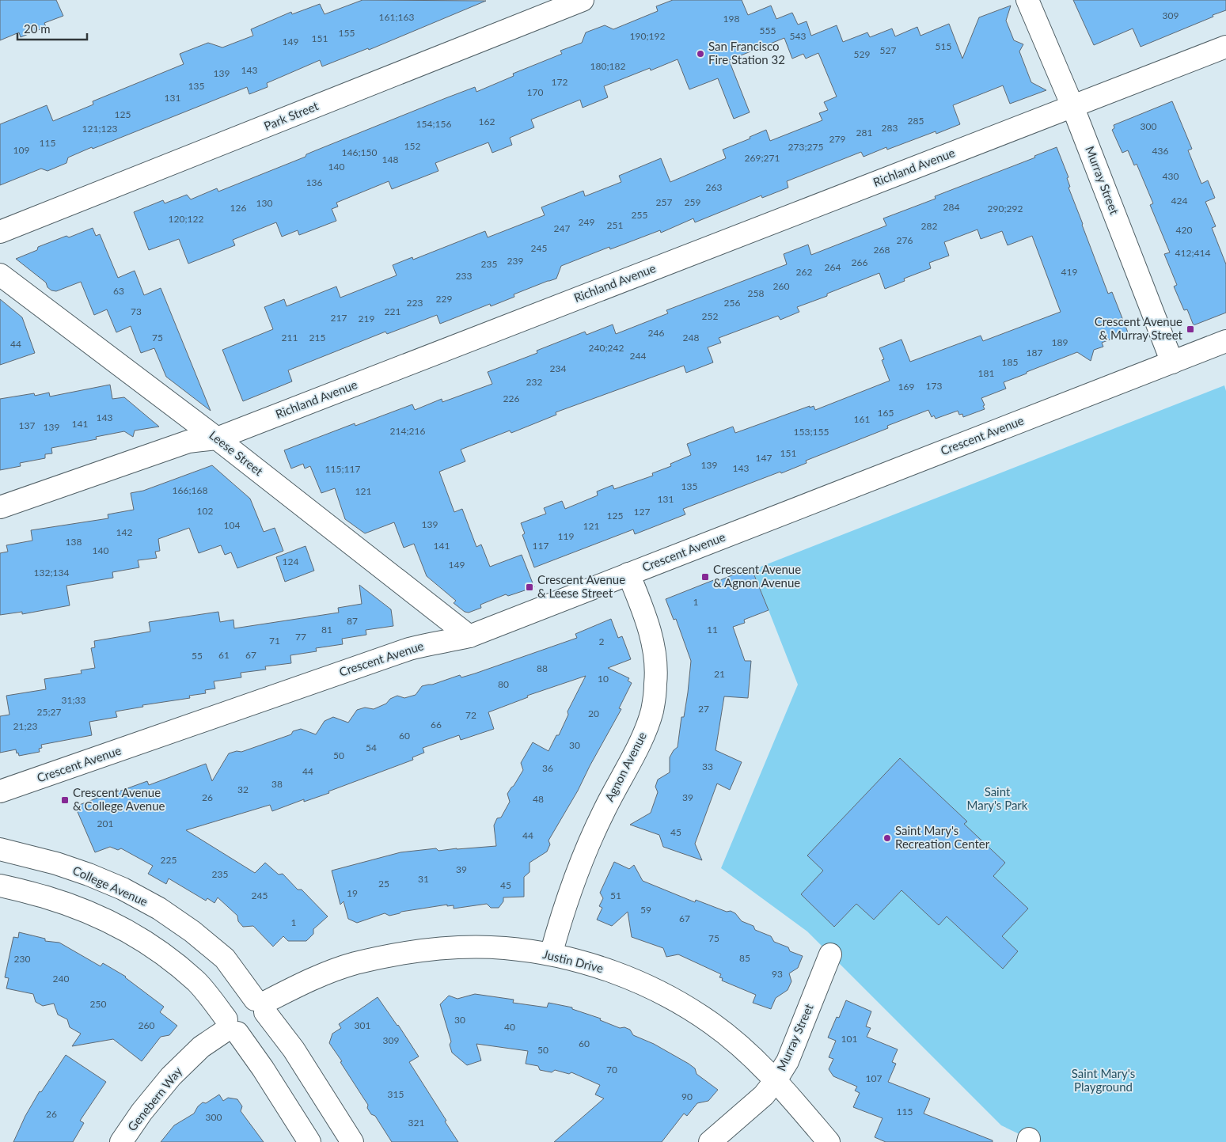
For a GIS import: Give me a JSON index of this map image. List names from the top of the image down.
{
  "streets": {
    "street": [
      "Park Street",
      "Richland Avenue",
      "Murray Street",
      "Crescent Avenue",
      "Leese Street",
      "Agnon Avenue",
      "College Avenue",
      "Justin Drive",
      "Genebern Way"
    ]
  },
  "crossings": [
    ["Richland Avenue", "Murray Street"],
    ["Richland Avenue", "Leese Street"],
    ["Murray Street", "Crescent Avenue"],
    ["Murray Street", "Justin Drive"],
    ["Crescent Avenue", "Leese Street"],
    ["Crescent Avenue", "Agnon Avenue"],
    ["Agnon Avenue", "Justin Drive"],
    ["College Avenue", "Justin Drive"],
    ["Justin Drive", "Genebern Way"]
  ],
  "parks": ["Saint Mary's Park", "Saint Mary's Playground"],
  "places": {
    "other": ["San Francisco Fire Station 32", "Saint Mary's Recreation Center"],
    "transit": [
      "Crescent Avenue & Murray Street",
      "Crescent Avenue & Agnon Avenue",
      "Crescent Avenue & Leese Street",
      "Crescent Avenue & College Avenue"
    ]
  },
  "house_numbers": [
    "309",
    "161;163",
    "198",
    "555",
    "155",
    "190;192",
    "543",
    "151",
    "149",
    "515",
    "527",
    "529",
    "180;182",
    "143",
    "139",
    "172",
    "135",
    "170",
    "131",
    "125",
    "285",
    "162",
    "154;156",
    "300",
    "283",
    "121;123",
    "281",
    "279",
    "115",
    "152",
    "273;275",
    "109",
    "436",
    "146;150",
    "269;271",
    "148",
    "140",
    "430",
    "136",
    "263",
    "424",
    "257",
    "259",
    "130",
    "284",
    "126",
    "290;292",
    "255",
    "120;122",
    "249",
    "251",
    "282",
    "247",
    "420",
    "276",
    "245",
    "268",
    "412;414",
    "239",
    "266",
    "235",
    "264",
    "262",
    "419",
    "233",
    "260",
    "63",
    "258",
    "229",
    "223",
    "256",
    "73",
    "221",
    "252",
    "217",
    "219",
    "246",
    "75",
    "211",
    "215",
    "248",
    "189",
    "44",
    "240;242",
    "187",
    "244",
    "185",
    "234",
    "181",
    "232",
    "173",
    "169",
    "226",
    "165",
    "143",
    "161",
    "141",
    "137",
    "139",
    "214;216",
    "153;155",
    "151",
    "147",
    "139",
    "143",
    "115;117",
    "135",
    "166;168",
    "121",
    "131",
    "102",
    "127",
    "125",
    "139",
    "104",
    "121",
    "142",
    "119",
    "138",
    "141",
    "117",
    "140",
    "124",
    "149",
    "132;134",
    "1",
    "87",
    "81",
    "11",
    "77",
    "71",
    "2",
    "61",
    "67",
    "55",
    "88",
    "21",
    "10",
    "80",
    "31;33",
    "27",
    "25;27",
    "20",
    "72",
    "66",
    "21;23",
    "60",
    "30",
    "54",
    "50",
    "33",
    "36",
    "44",
    "38",
    "32",
    "26",
    "39",
    "48",
    "201",
    "45",
    "44",
    "225",
    "39",
    "235",
    "31",
    "25",
    "45",
    "19",
    "245",
    "51",
    "59",
    "67",
    "1",
    "75",
    "85",
    "230",
    "93",
    "240",
    "250",
    "30",
    "260",
    "301",
    "40",
    "101",
    "309",
    "60",
    "50",
    "70",
    "107",
    "315",
    "90",
    "115",
    "26",
    "300",
    "321"
  ],
  "scale_bar": "20 m"
}
